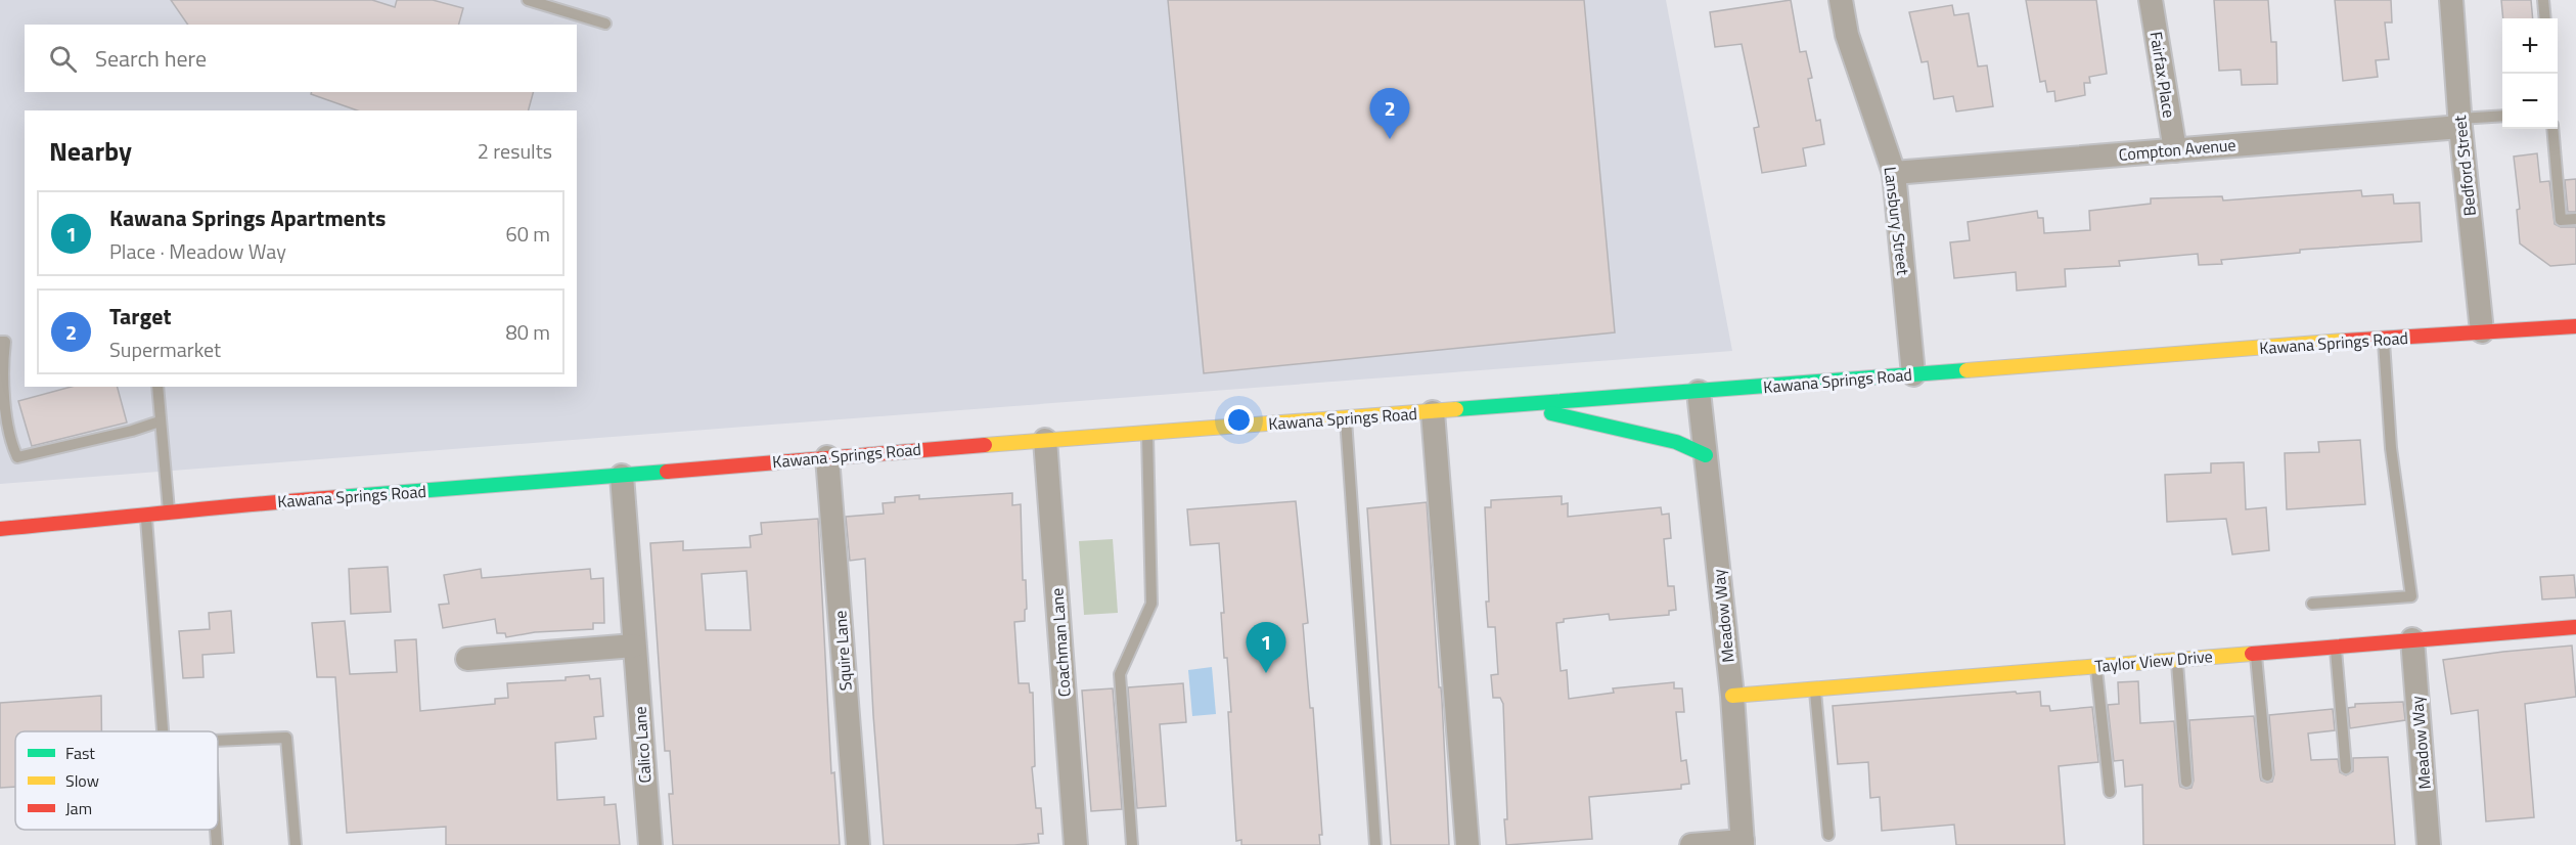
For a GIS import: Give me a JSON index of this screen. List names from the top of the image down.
{
  "streets": {
    "street": [
      "Fairfax Place",
      "Compton Avenue",
      "Bedford Street",
      "Lansbury Street",
      "Kawana Springs Road",
      "Meadow Way",
      "Coachman Lane",
      "Squire Lane",
      "Taylor View Drive",
      "Calico Lane"
    ]
  },
  "crossings": [
    ["Fairfax Place", "Compton Avenue"],
    ["Compton Avenue", "Bedford Street"],
    ["Compton Avenue", "Lansbury Street"],
    ["Bedford Street", "Kawana Springs Road"],
    ["Lansbury Street", "Kawana Springs Road"],
    ["Kawana Springs Road", "Meadow Way"],
    ["Kawana Springs Road", "Coachman Lane"],
    ["Kawana Springs Road", "Squire Lane"],
    ["Kawana Springs Road", "Calico Lane"],
    ["Meadow Way", "Taylor View Drive"]
  ],
  "legend": ["Fast", "Slow", "Jam"],
  "page": {
    "map_buttons": ["+", "−"],
    "search": "Search here",
    "pins": ["2", "1"],
    "heading": ["Nearby", "2 results"],
    "list": [
      {
        "mark": "1",
        "name": "Kawana Springs Apartments",
        "note": "Place · Meadow Way",
        "value": "60 m"
      },
      {
        "mark": "2",
        "name": "Target",
        "note": "Supermarket",
        "value": "80 m"
      }
    ]
  }
}
